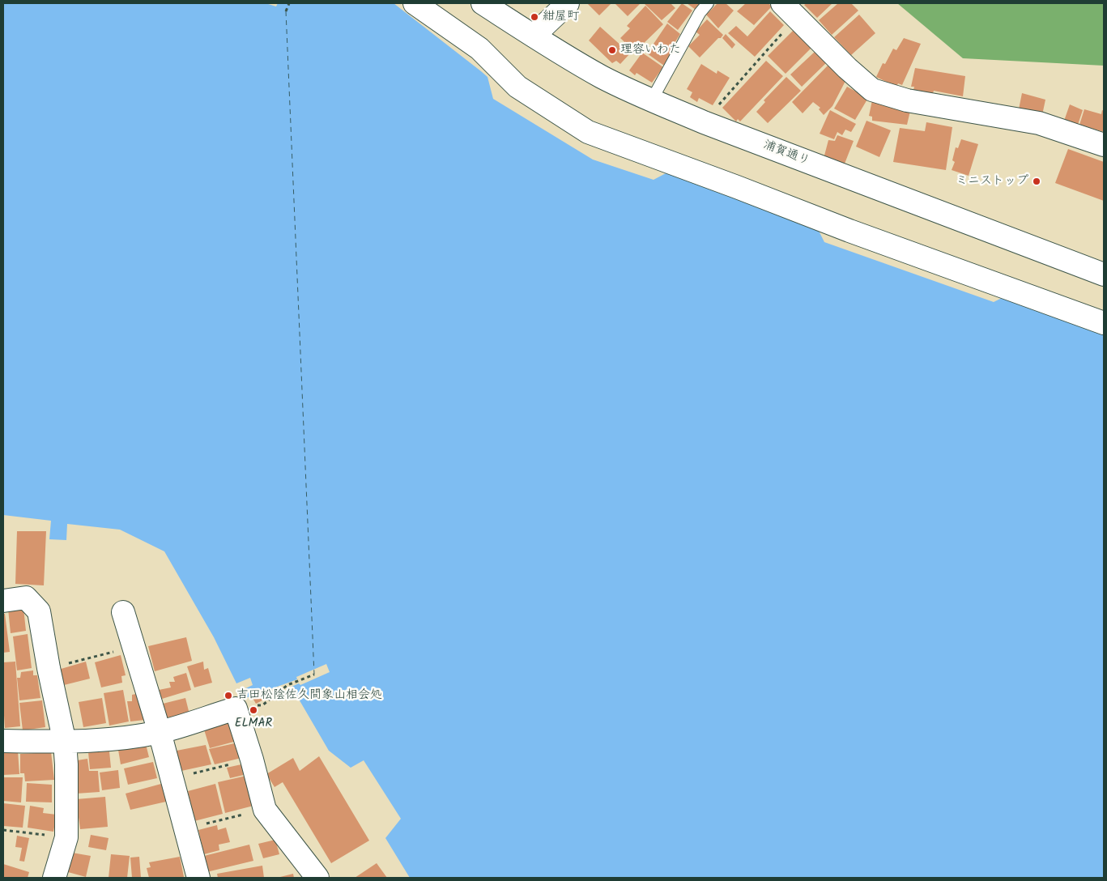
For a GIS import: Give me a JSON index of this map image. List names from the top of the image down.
{
  "streets": {
    "street": ["浦賀通り"]
  },
  "places": [
    "紺屋町",
    "理容いわた",
    "ミニストップ",
    "吉田松陰佐久間象山相会処",
    "ELMAR"
  ]
}
